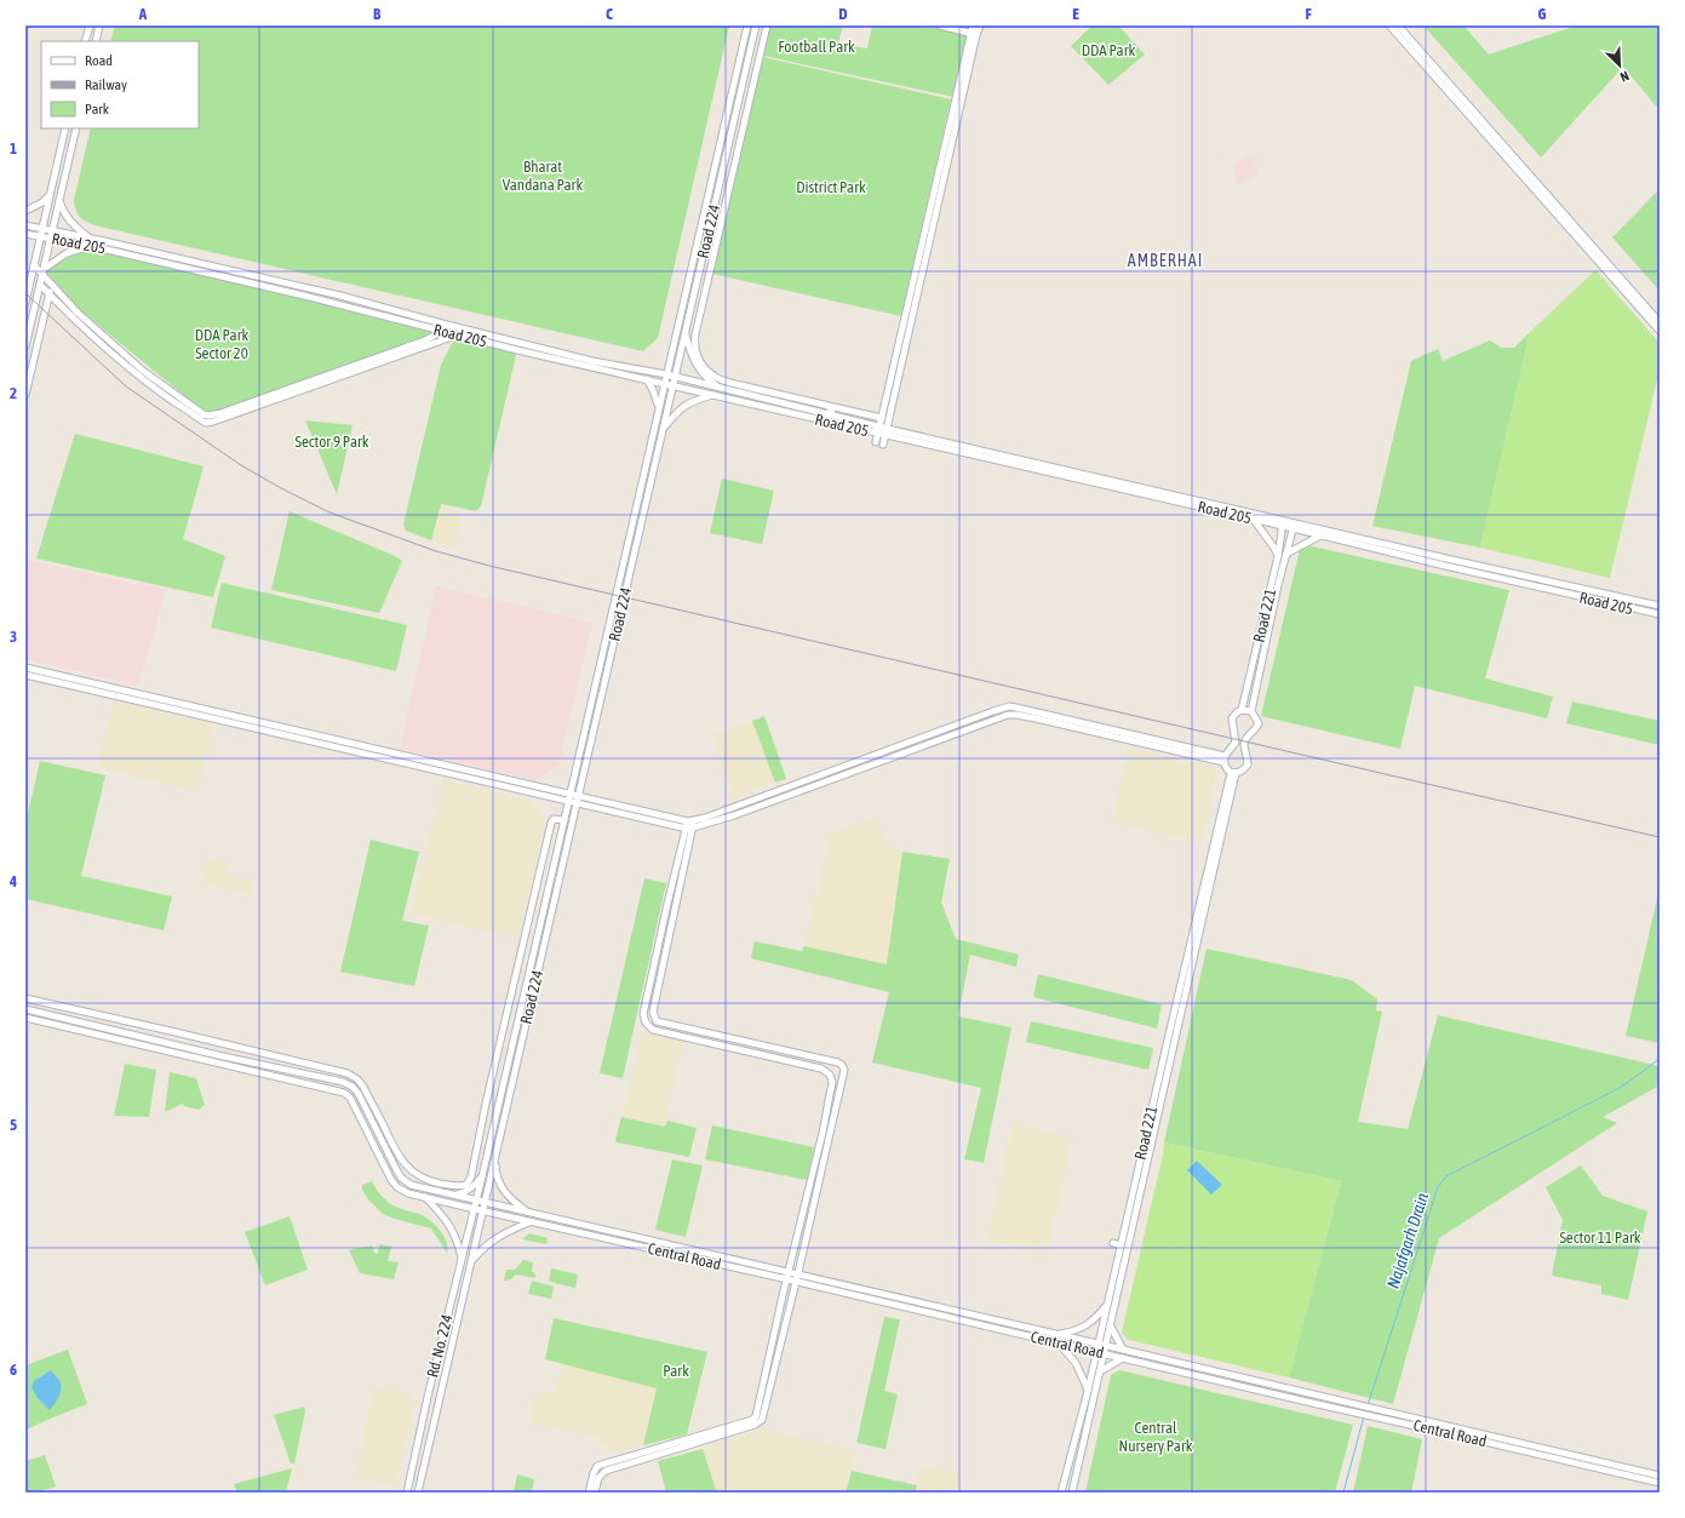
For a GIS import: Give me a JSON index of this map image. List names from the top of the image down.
{
  "streets": {
    "main road": [
      "Road 224",
      "Road 205",
      "Road 221",
      "Central Road",
      "Rd. No. 224"
    ]
  },
  "crossings": [
    ["Road 224", "Road 205"],
    ["Road 224", "Central Road"],
    ["Road 224", "Rd. No. 224"],
    ["Road 205", "Road 221"],
    ["Road 221", "Central Road"],
    ["Central Road", "Rd. No. 224"]
  ],
  "districts": ["AMBERHAI"],
  "water": ["Najafgarh Drain"],
  "parks": [
    "Football Park",
    "DDA Park",
    "Bharat Vandana Park",
    "District Park",
    "DDA Park Sector 20",
    "Sector 9 Park",
    "Sector 11 Park",
    "Park",
    "Central Nursery Park"
  ],
  "legend": ["Road", "Railway", "Park"],
  "north": "bottom right",
  "grid": {
    "columns": [
      "A",
      "B",
      "C",
      "D",
      "E",
      "F",
      "G"
    ],
    "rows": [
      "1",
      "2",
      "3",
      "4",
      "5",
      "6"
    ]
  }
}
